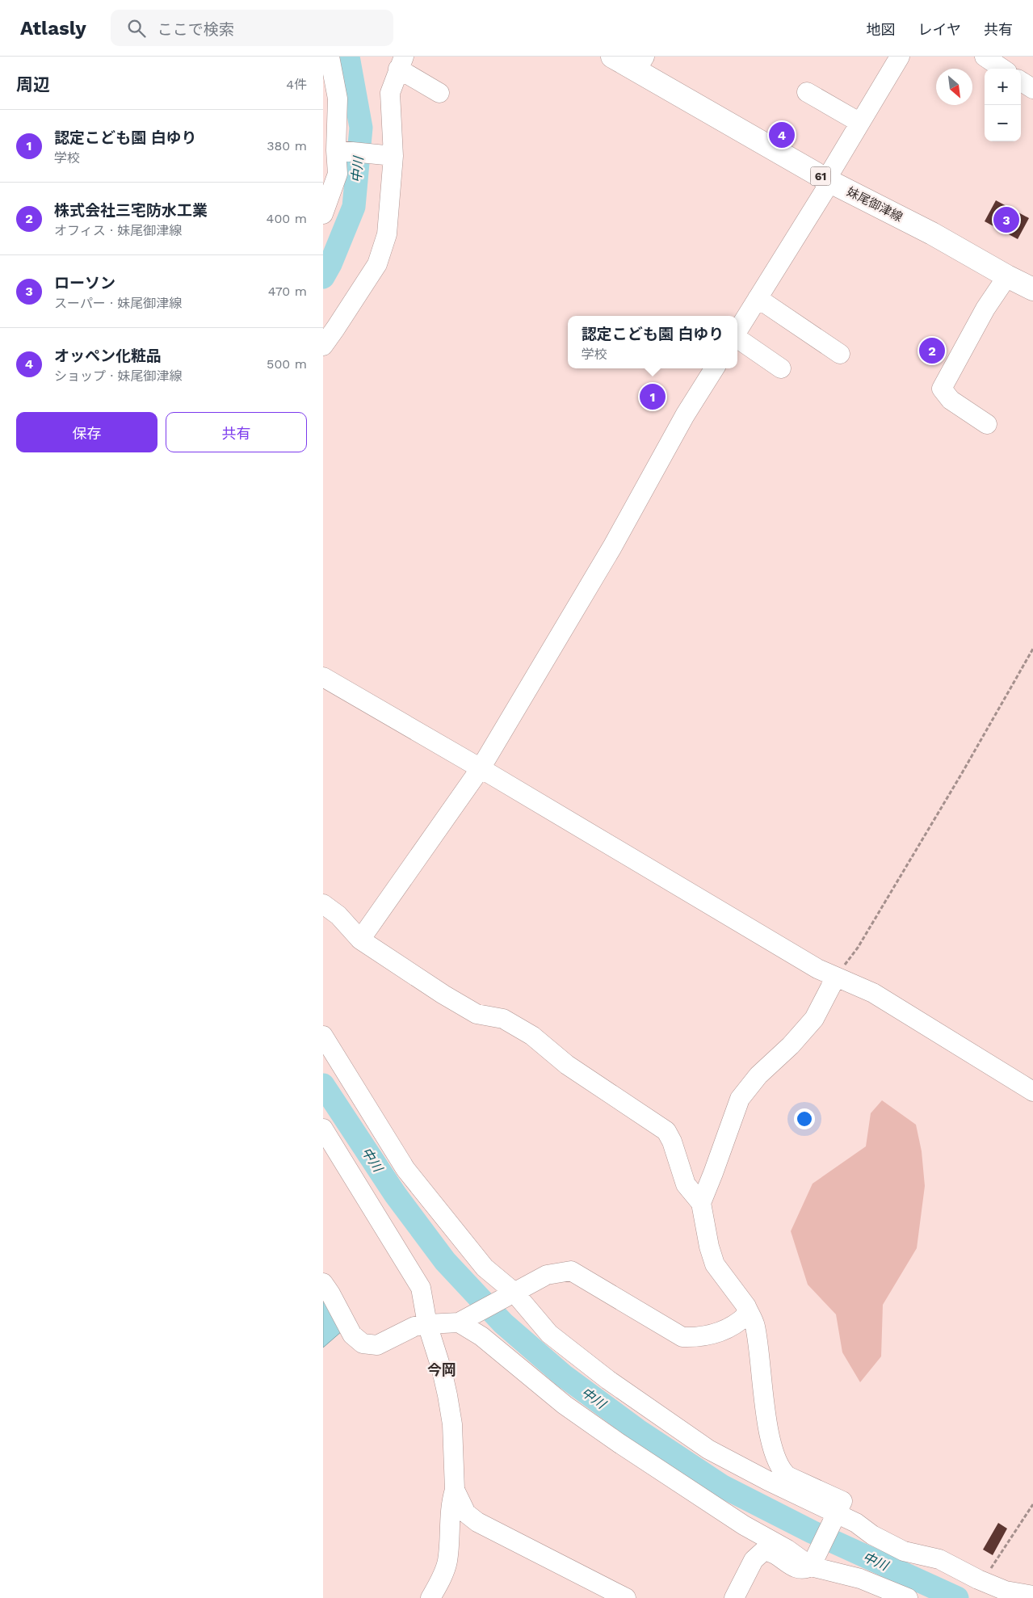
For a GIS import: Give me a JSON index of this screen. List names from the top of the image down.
{
  "streets": {
    "main road": ["61", "妹尾御津線"]
  },
  "districts": ["今岡"],
  "water": ["中川"],
  "north": "bottom right",
  "page": {
    "header": "Atlasly",
    "search": "ここで検索",
    "nav": ["地図", "レイヤ", "共有"],
    "heading": ["周辺", "4件"],
    "map_buttons": ["+", "−"],
    "list": [
      {
        "mark": "1",
        "name": "認定こども園 白ゆり",
        "note": "学校",
        "value": "380 m"
      },
      {
        "mark": "2",
        "name": "株式会社三宅防水工業",
        "note": "オフィス · 妹尾御津線",
        "value": "400 m"
      },
      {
        "mark": "3",
        "name": "ローソン",
        "note": "スーパー · 妹尾御津線",
        "value": "470 m"
      },
      {
        "mark": "4",
        "name": "オッペン化粧品",
        "note": "ショップ · 妹尾御津線",
        "value": "500 m"
      }
    ],
    "pins": [
      "4",
      "3",
      "2",
      "1"
    ],
    "popup": ["認定こども園 白ゆり", "学校"],
    "buttons": ["保存", "共有"]
  }
}
